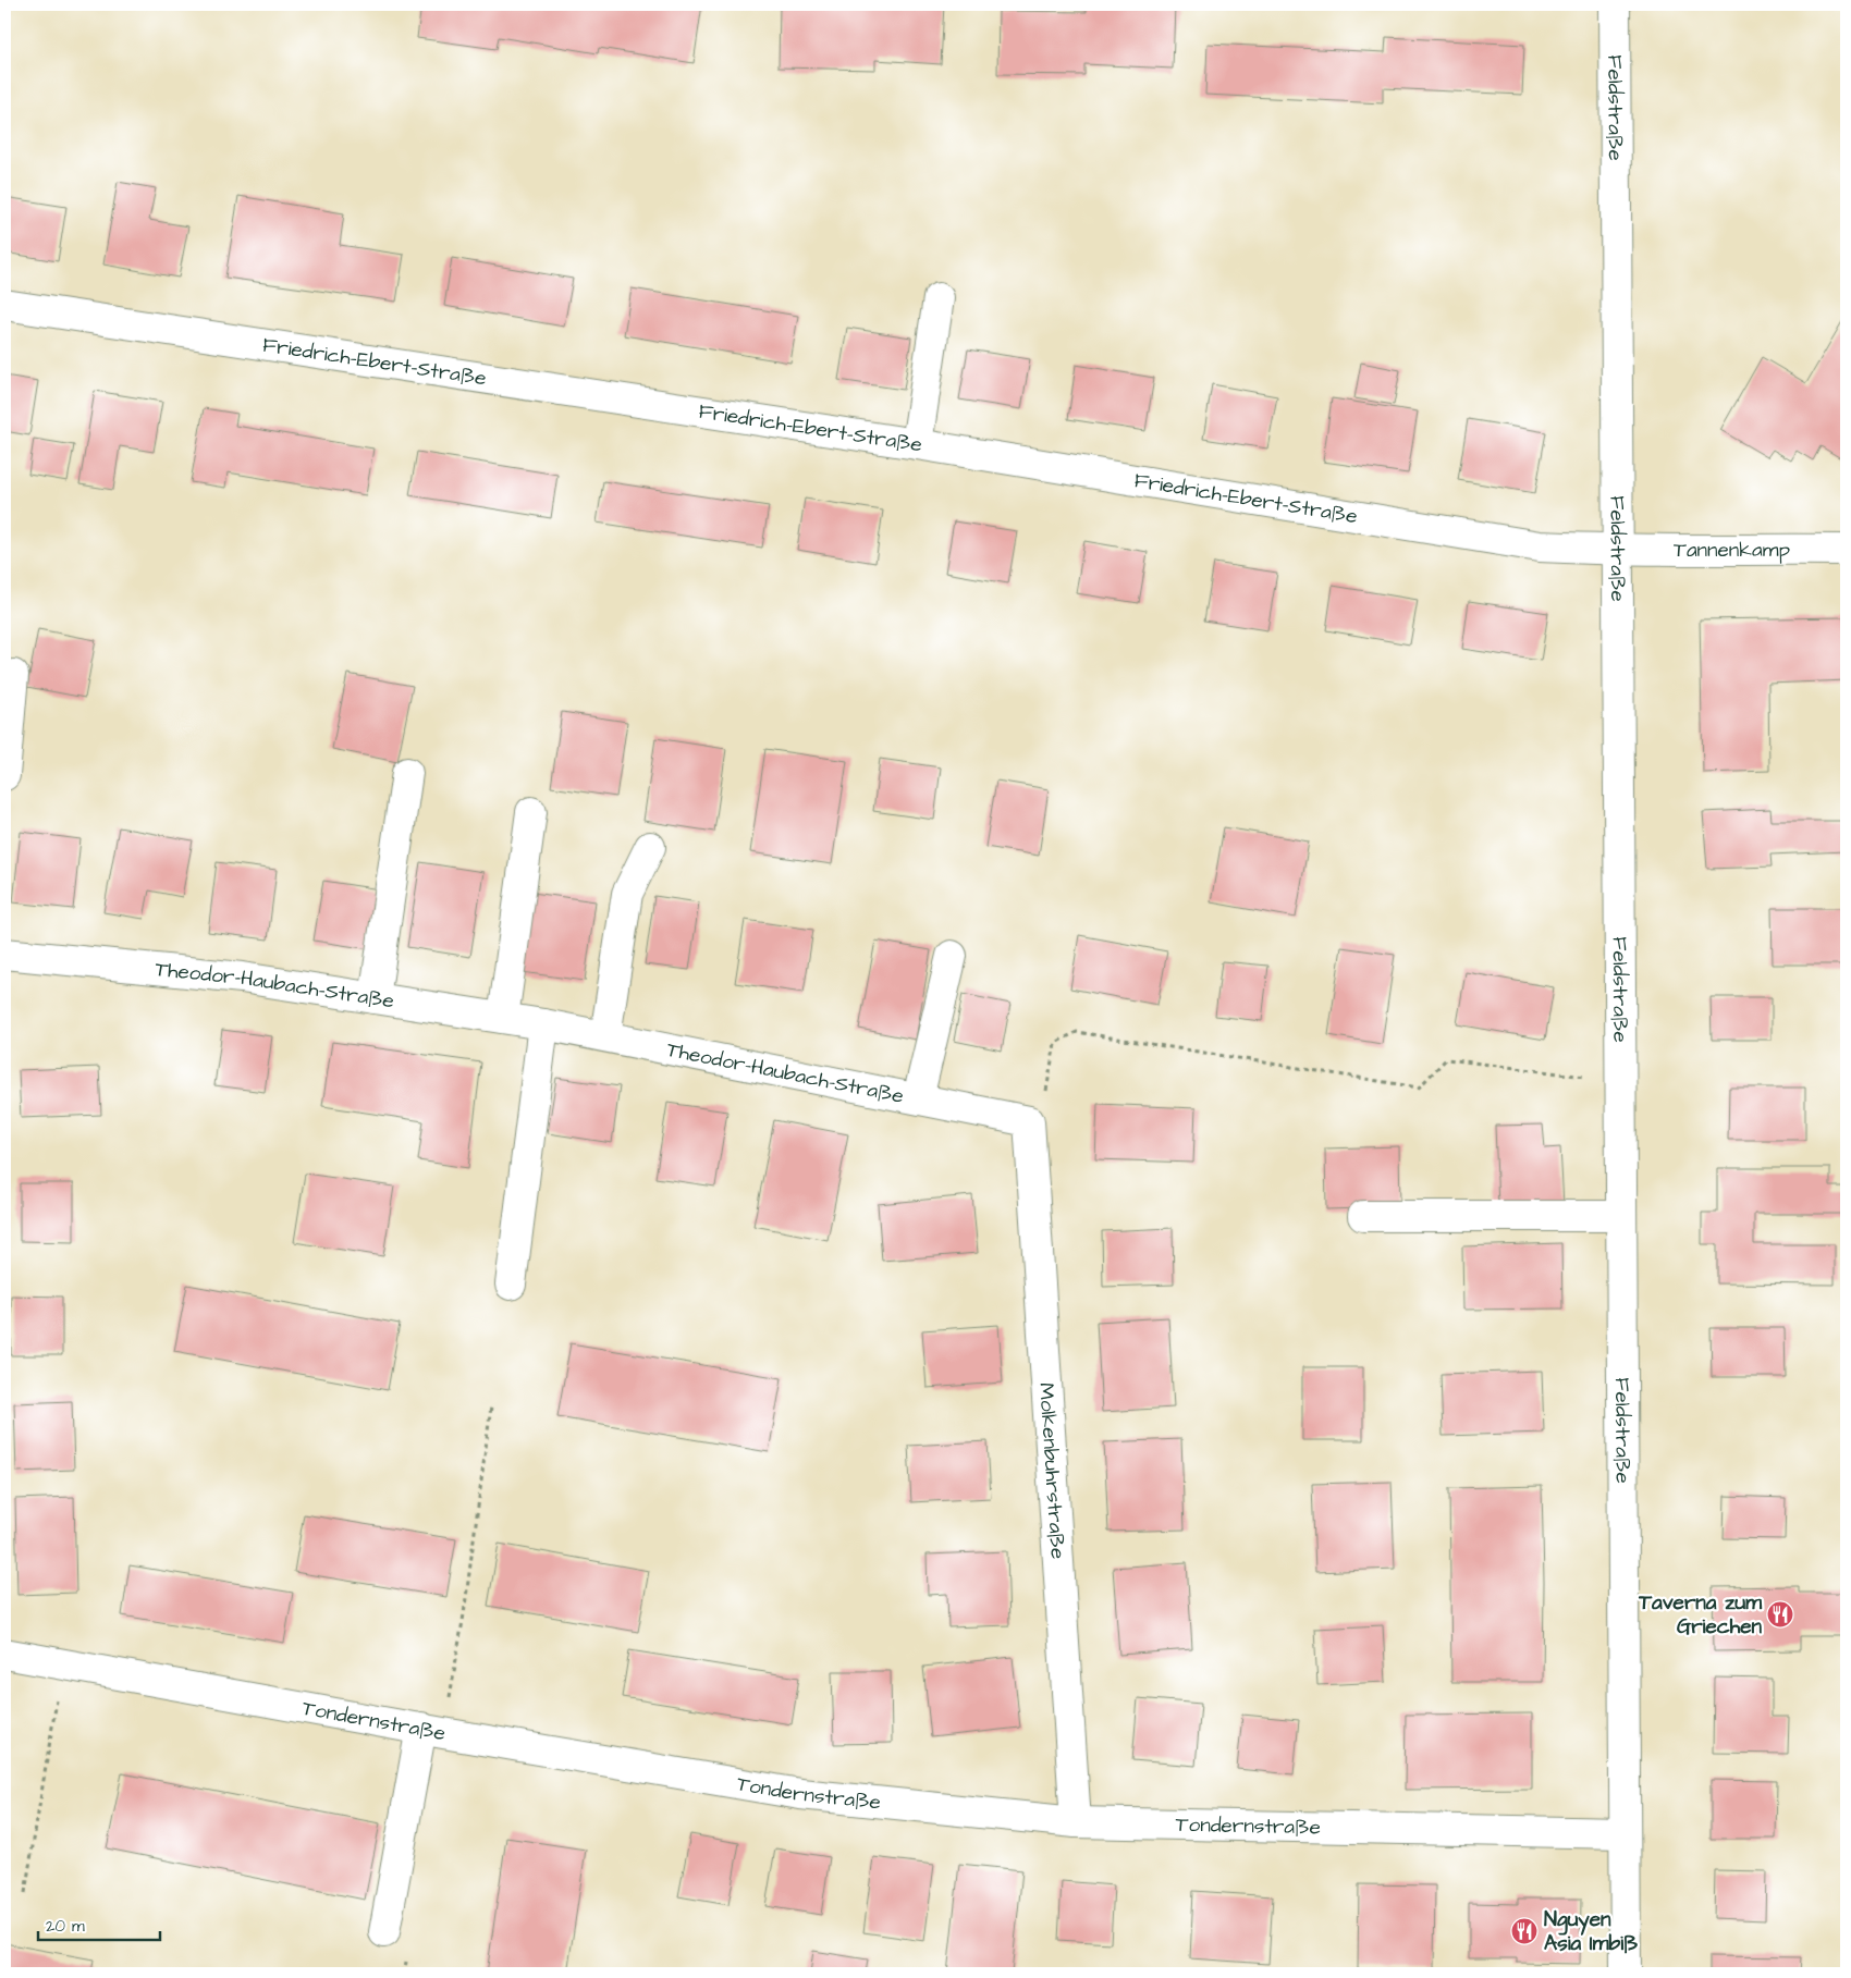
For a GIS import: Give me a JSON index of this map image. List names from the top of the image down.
{
  "streets": {
    "street": [
      "Feldstraße",
      "Friedrich-Ebert-Straße",
      "Tannenkamp",
      "Theodor-Haubach-Straße",
      "Molkenbuhrstraße",
      "Tondernstraße"
    ]
  },
  "crossings": [
    ["Feldstraße", "Friedrich-Ebert-Straße"],
    ["Feldstraße", "Tannenkamp"],
    ["Feldstraße", "Tondernstraße"],
    ["Friedrich-Ebert-Straße", "Tannenkamp"],
    ["Theodor-Haubach-Straße", "Molkenbuhrstraße"],
    ["Molkenbuhrstraße", "Tondernstraße"]
  ],
  "places": {
    "restaurant": ["Taverna zum Griechen", "Nguyen Asia Imbiß"]
  },
  "scale_bar": "20 m"
}
